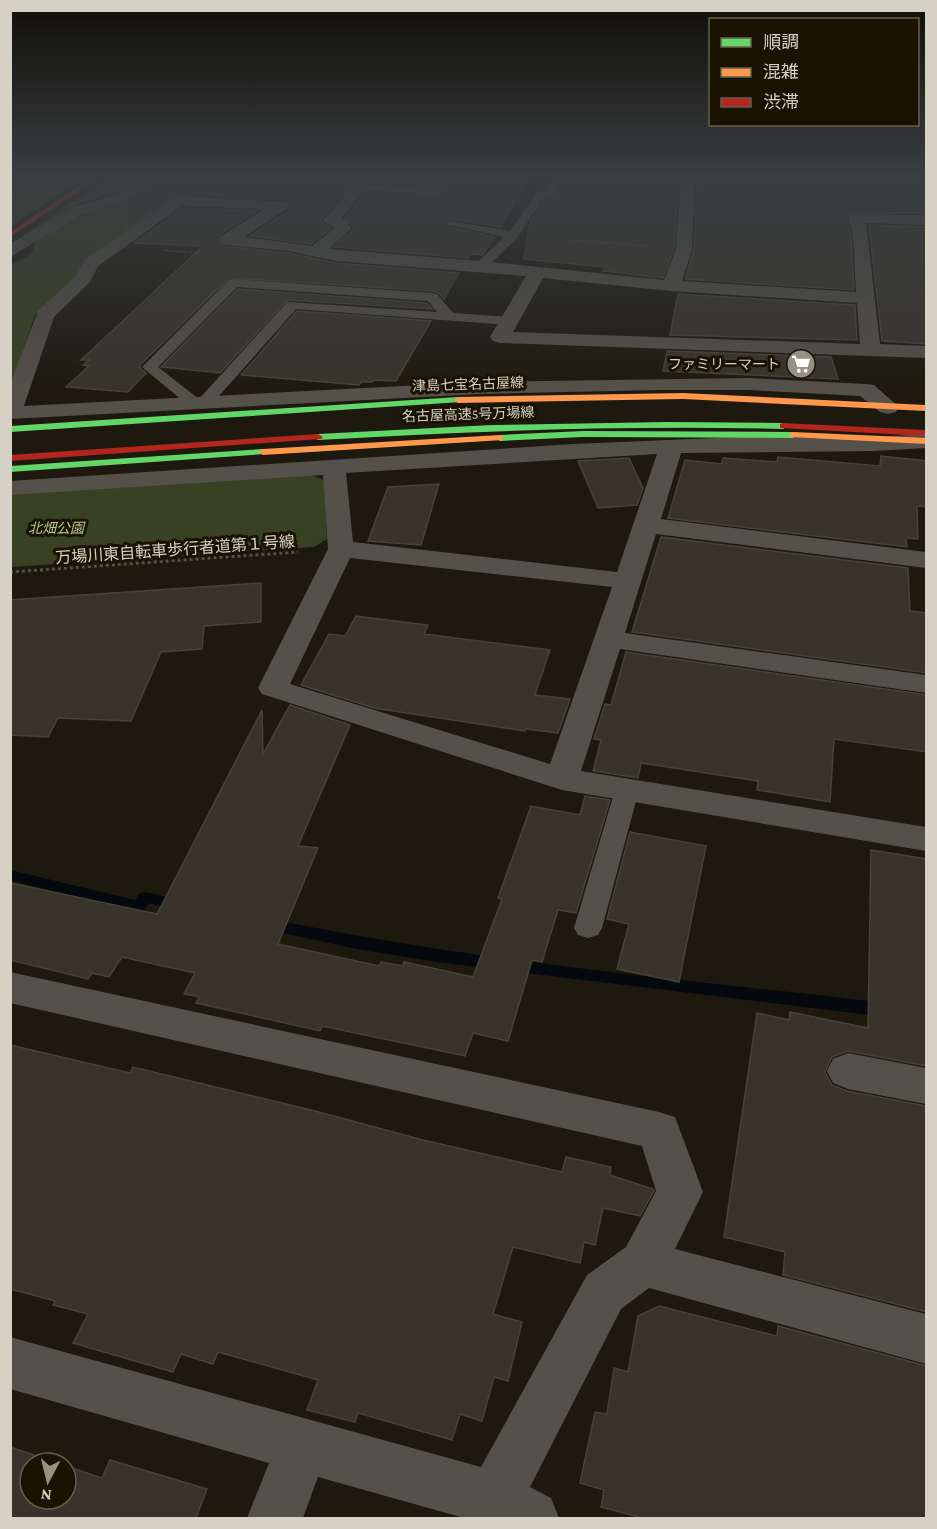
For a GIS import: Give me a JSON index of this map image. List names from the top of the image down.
{
  "streets": {
    "main road": ["津島七宝名古屋線", "名古屋高速5号万場線"],
    "path": ["万場川東自転車歩行者道第１号線"]
  },
  "parks": ["北畑公園"],
  "places": {
    "supermarket": ["ファミリーマート"]
  },
  "legend": ["順調", "混雑", "渋滞"],
  "north": "bottom"
}
